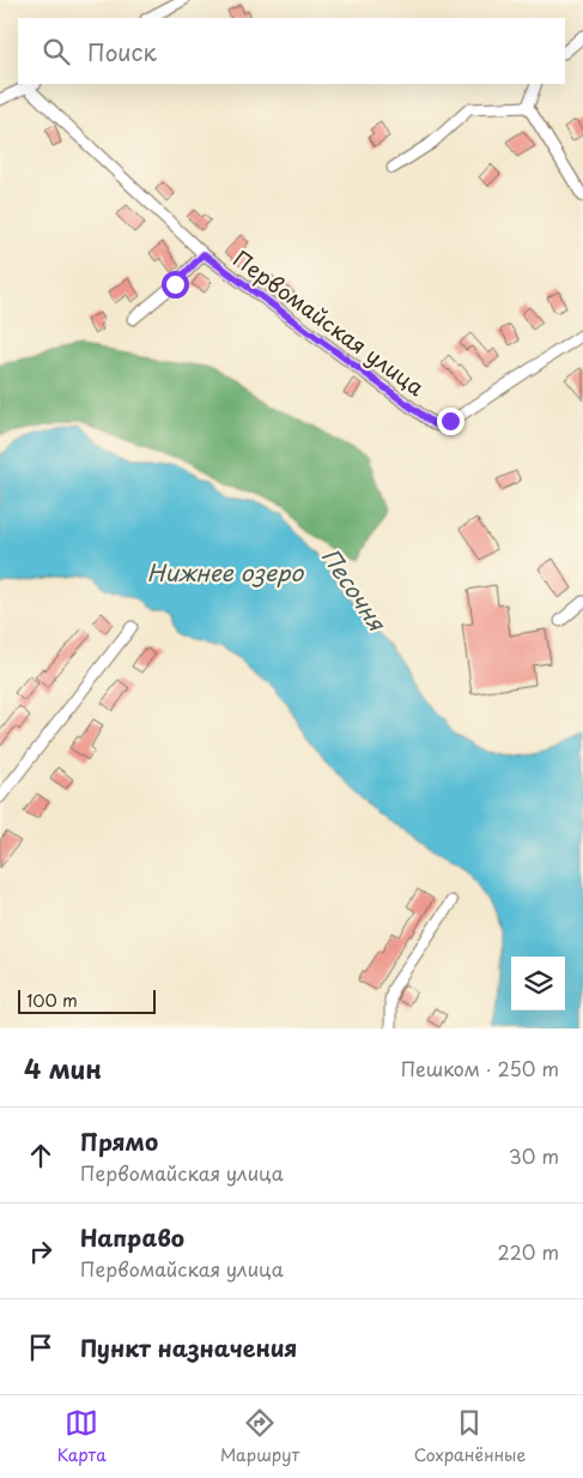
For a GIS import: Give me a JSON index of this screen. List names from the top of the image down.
{
  "streets": {
    "street": ["Первомайская улица"]
  },
  "water": ["Нижнее озеро", "Песочня"],
  "scale_bar": "100 m",
  "page": {
    "search": "Поиск",
    "scale": "100 m",
    "heading": ["4 мин", "Пешком · 250 m"],
    "list": [
      ["Прямо", "Первомайская улица", "30 m"],
      ["Направо", "Первомайская улица", "220 m"],
      "Пункт назначения"
    ],
    "nav": ["Карта", "Маршрут", "Сохранённые"]
  }
}
